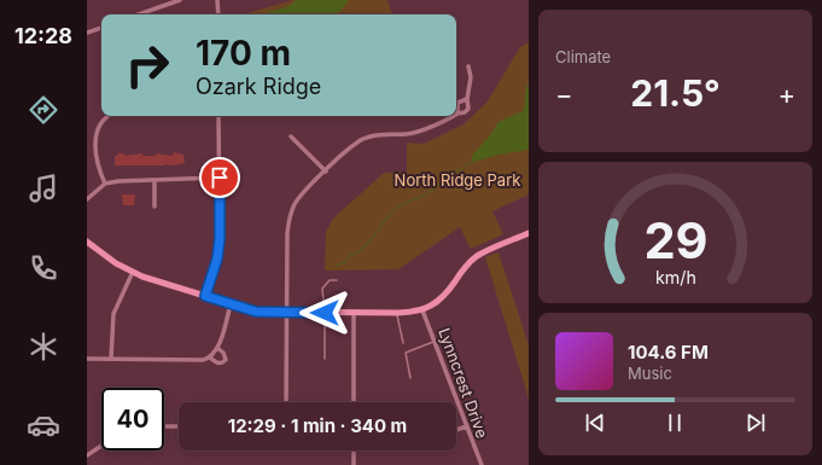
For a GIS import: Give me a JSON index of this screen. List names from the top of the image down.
{
  "streets": {
    "street": ["Lynncrest Drive"]
  },
  "parks": ["North Ridge Park"],
  "page": {
    "tabs": "12:28",
    "tile": "Climate",
    "turn": ["170 m", "Ozark Ridge"],
    "heat": ["−", "21.5°", "+"],
    "song": ["104.6 FM", "Music"],
    "limit": "40",
    "trip": "12:29 · 1 min · 340 m",
    "gauge": ["29", "km/h"]
  }
}
